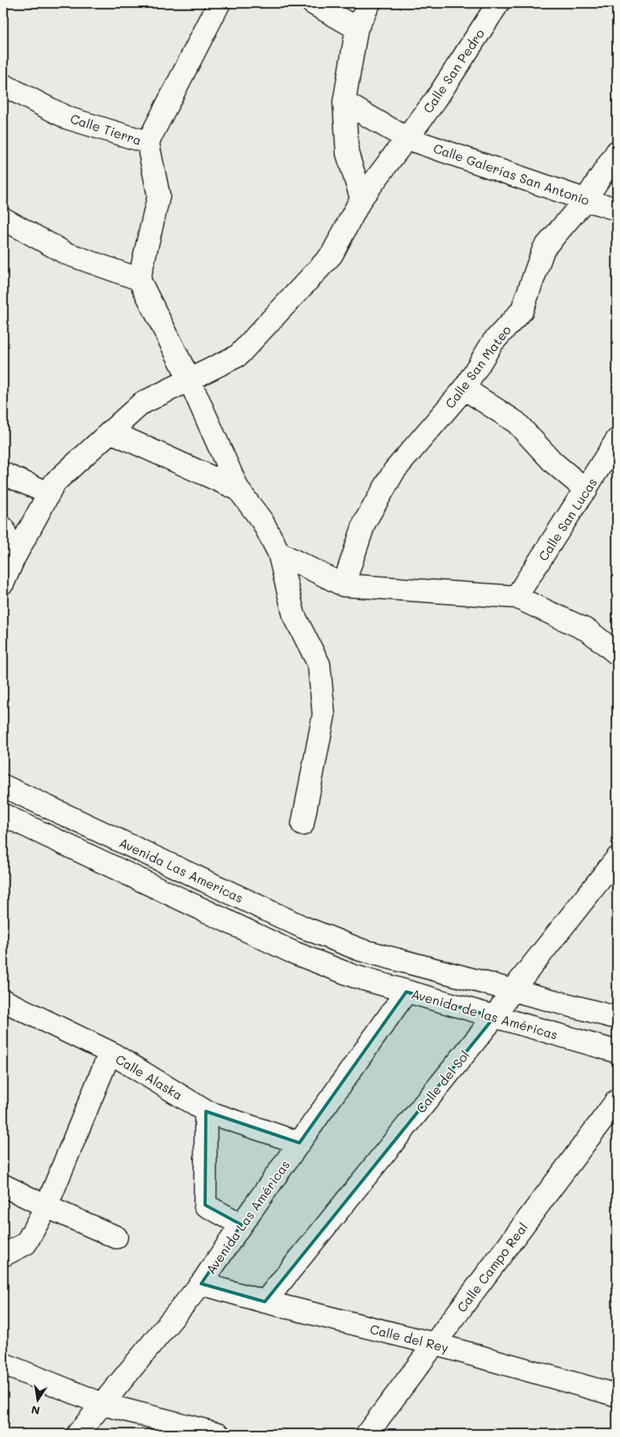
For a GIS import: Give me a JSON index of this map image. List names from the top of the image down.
{
  "streets": {
    "street": [
      "Calle San Pedro",
      "Calle Tierra",
      "Calle Galerías San Antonio",
      "Calle San Mateo",
      "Calle San Lucas",
      "Avenida Las Americas",
      "Avenida de las Américas",
      "Calle Alaska",
      "Calle del Sol",
      "Avenida Las Américas",
      "Calle Campo Real",
      "Calle del Rey"
    ]
  },
  "crossings": [
    ["Calle San Pedro", "Calle Galerías San Antonio"],
    ["Calle Galerías San Antonio", "Calle San Mateo"],
    ["Avenida Las Americas", "Avenida de las Américas"],
    ["Avenida Las Americas", "Calle del Sol"],
    ["Avenida de las Américas", "Calle del Sol"],
    ["Avenida de las Américas", "Avenida Las Américas"],
    ["Calle Alaska", "Avenida Las Américas"],
    ["Calle del Sol", "Calle del Rey"],
    ["Avenida Las Américas", "Calle del Rey"],
    ["Calle Campo Real", "Calle del Rey"]
  ],
  "north": "bottom"
}
